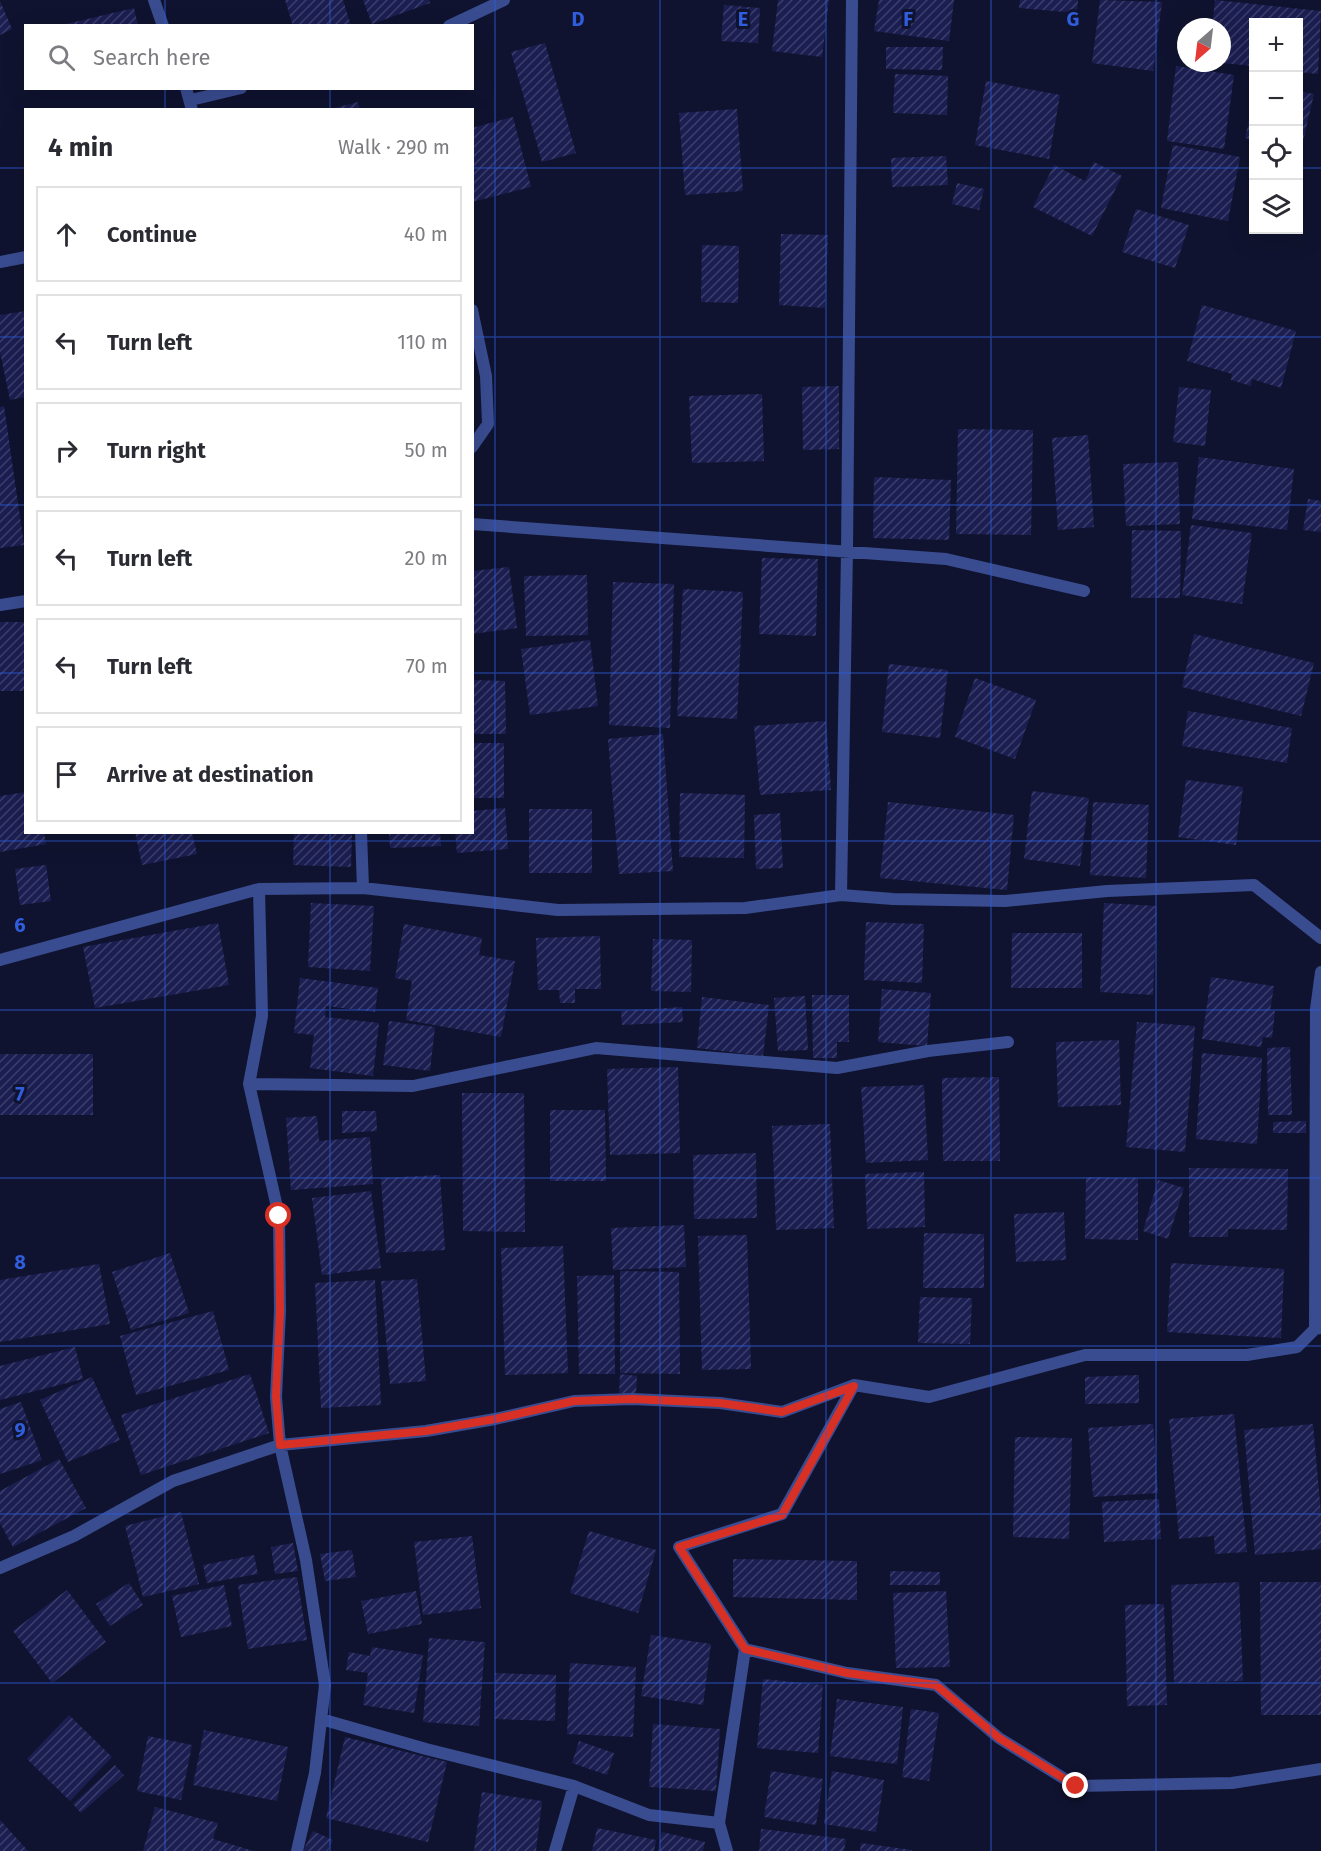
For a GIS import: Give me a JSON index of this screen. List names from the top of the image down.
{
  "north": "bottom left",
  "page": {
    "map_buttons": ["+", "−"],
    "search": "Search here",
    "heading": ["4 min", "Walk · 290 m"],
    "list": [
      ["Continue", "40 m"],
      ["Turn left", "110 m"],
      ["Turn right", "50 m"],
      ["Turn left", "20 m"],
      ["Turn left", "70 m"],
      "Arrive at destination"
    ]
  },
  "grid": {
    "columns": [
      "D",
      "E",
      "F",
      "G"
    ],
    "rows": [
      "6",
      "7",
      "8",
      "9"
    ]
  }
}
